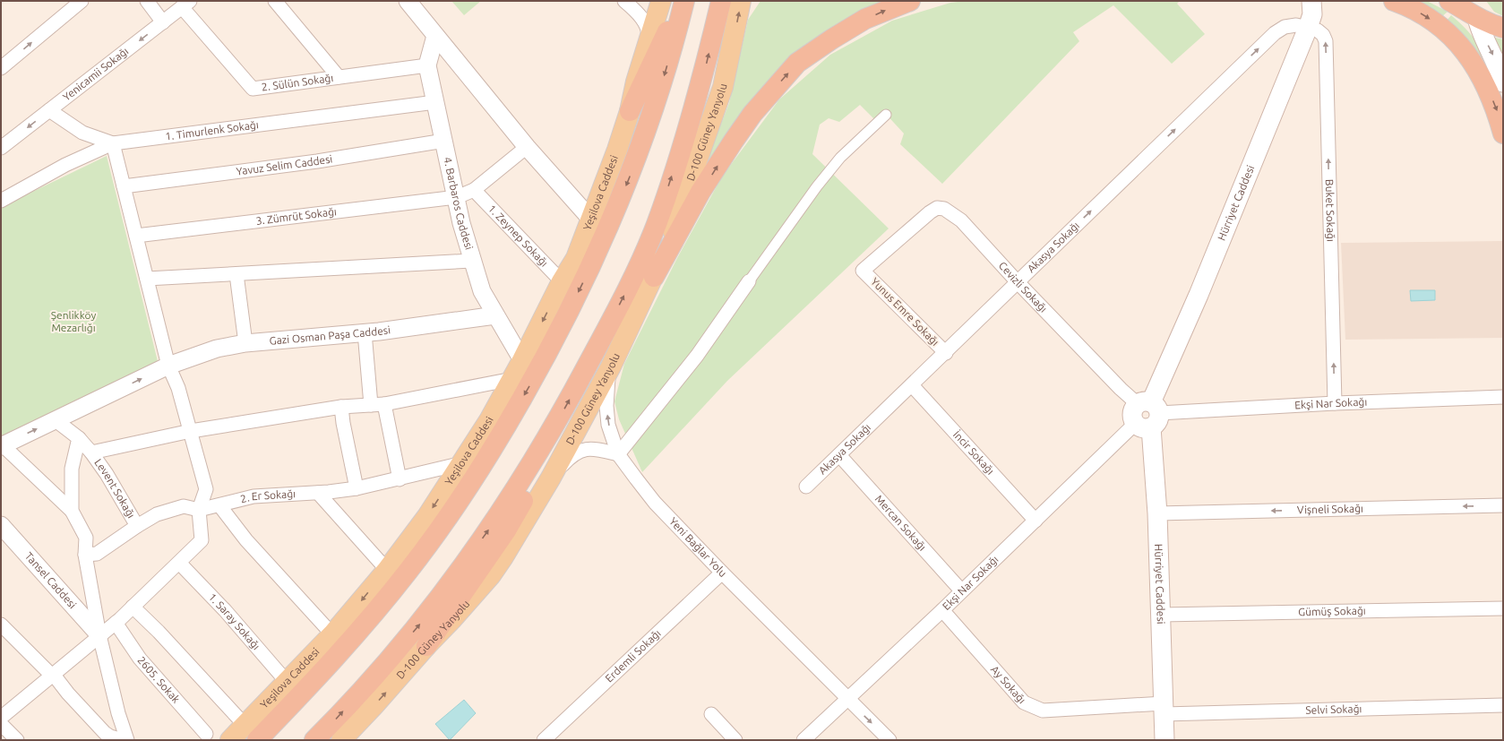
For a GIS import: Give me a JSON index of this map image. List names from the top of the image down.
{
  "streets": {
    "main road": ["D-100 Güney Yanyolu", "Yeşilova Caddesi", "Hürriyet Caddesi"],
    "street": [
      "Yenicamii Sokağı",
      "2. Sülün Sokağı",
      "1. Timurlenk Sokağı",
      "Yavuz Selim Caddesi",
      "4. Barbaros Caddesi",
      "Buket Sokağı",
      "3. Zümrüt Sokağı",
      "1. Zeynep Sokağı",
      "Akasya Sokağı",
      "Cevizli Sokağı",
      "Yunus Emre Sokağı",
      "Gazi Osman Paşa Caddesi",
      "Ekşi Nar Sokağı",
      "İncir Sokağı",
      "Levent Sokağı",
      "2. Er Sokağı",
      "Vişneli Sokağı",
      "Mercan Sokağı",
      "Yeni Bağlar Yolu",
      "Tansel Caddesi",
      "Gümüş Sokağı",
      "1. Saray Sokağı",
      "Erdemli Sokağı",
      "2605. Sokak",
      "Ay Sokağı",
      "Selvi Sokağı"
    ]
  },
  "crossings": [
    ["Yenicamii Sokağı", "2. Sülün Sokağı"],
    ["2. Sülün Sokağı", "4. Barbaros Caddesi"],
    ["1. Timurlenk Sokağı", "4. Barbaros Caddesi"],
    ["D-100 Güney Yanyolu", "Yeni Bağlar Yolu"],
    ["Yavuz Selim Caddesi", "4. Barbaros Caddesi"],
    ["Yeşilova Caddesi", "4. Barbaros Caddesi"],
    ["Yeşilova Caddesi", "1. Zeynep Sokağı"],
    ["Yeşilova Caddesi", "2. Er Sokağı"],
    ["Yeşilova Caddesi", "1. Saray Sokağı"],
    ["Hürriyet Caddesi", "Buket Sokağı"],
    ["Hürriyet Caddesi", "Akasya Sokağı"],
    ["Hürriyet Caddesi", "Cevizli Sokağı"],
    ["Hürriyet Caddesi", "Ekşi Nar Sokağı"],
    ["Hürriyet Caddesi", "Vişneli Sokağı"],
    ["Hürriyet Caddesi", "Gümüş Sokağı"],
    ["Hürriyet Caddesi", "Ay Sokağı"],
    ["Hürriyet Caddesi", "Selvi Sokağı"],
    ["4. Barbaros Caddesi", "3. Zümrüt Sokağı"],
    ["4. Barbaros Caddesi", "Gazi Osman Paşa Caddesi"],
    ["Buket Sokağı", "Akasya Sokağı"],
    ["Buket Sokağı", "Ekşi Nar Sokağı"],
    ["3. Zümrüt Sokağı", "1. Zeynep Sokağı"],
    ["Akasya Sokağı", "Cevizli Sokağı"],
    ["Akasya Sokağı", "Yunus Emre Sokağı"],
    ["Akasya Sokağı", "İncir Sokağı"],
    ["Akasya Sokağı", "Mercan Sokağı"],
    ["Cevizli Sokağı", "Yunus Emre Sokağı"],
    ["Cevizli Sokağı", "Ekşi Nar Sokağı"],
    ["Gazi Osman Paşa Caddesi", "Levent Sokağı"],
    ["Ekşi Nar Sokağı", "İncir Sokağı"],
    ["Ekşi Nar Sokağı", "Mercan Sokağı"],
    ["Ekşi Nar Sokağı", "Yeni Bağlar Yolu"],
    ["Ekşi Nar Sokağı", "Ay Sokağı"],
    ["Levent Sokağı", "2. Er Sokağı"],
    ["Yeni Bağlar Yolu", "Erdemli Sokağı"],
    ["Ay Sokağı", "Selvi Sokağı"]
  ],
  "one_way": [
    "D-100 Güney Yanyolu",
    "Buket Sokağı",
    "Akasya Sokağı",
    "Vişneli Sokağı"
  ],
  "parks": ["Şenlikköy Mezarlığı"]
}
